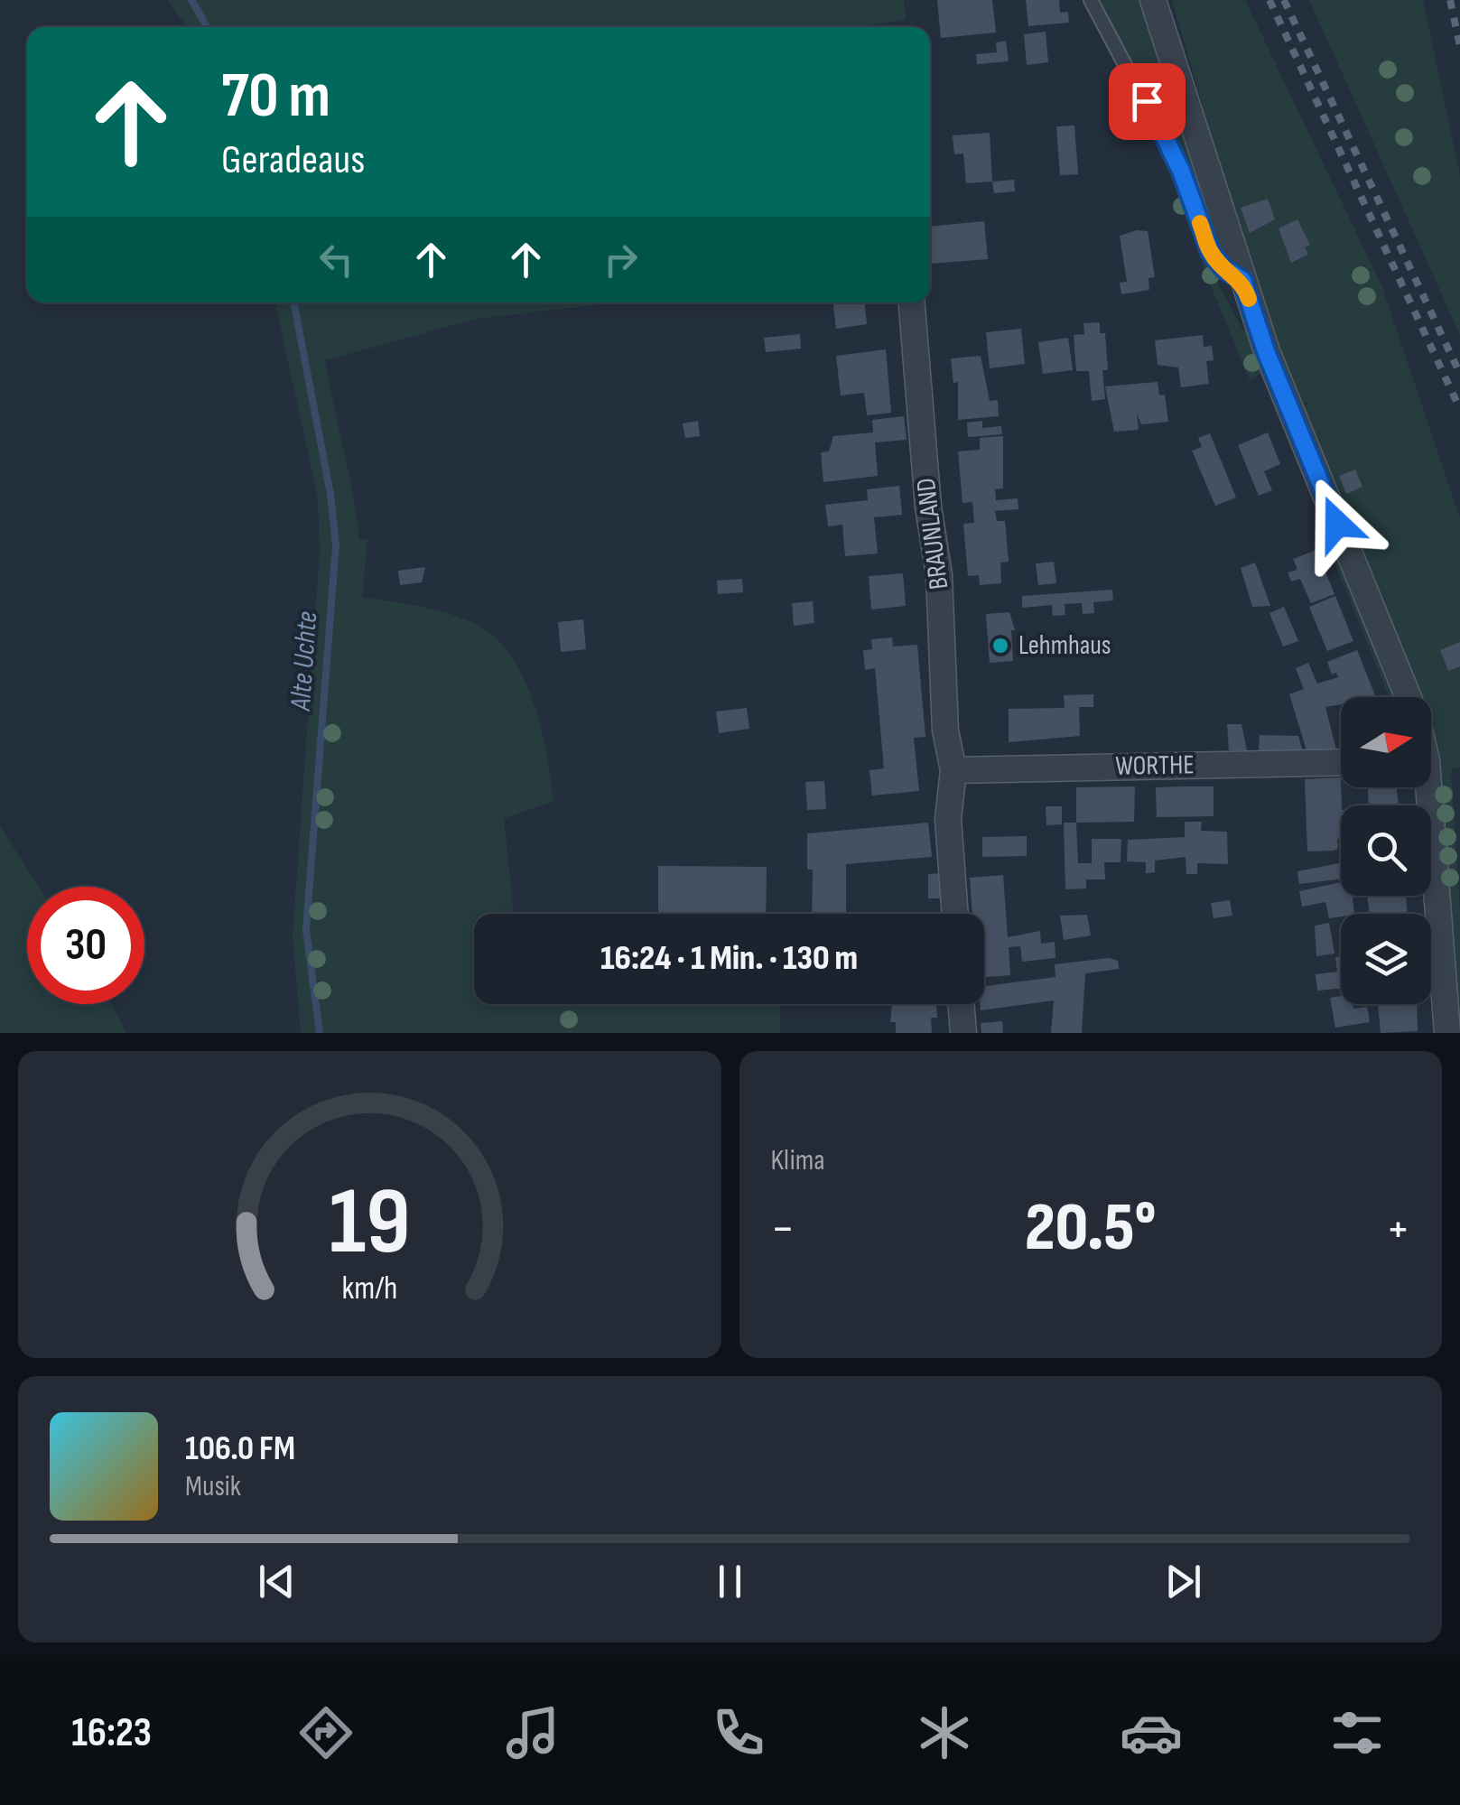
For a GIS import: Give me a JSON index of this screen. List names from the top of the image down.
{
  "streets": {
    "street": ["BRAUNLAND", "WORTHE"]
  },
  "crossings": [
    ["BRAUNLAND", "WORTHE"]
  ],
  "water": ["Alte Uchte"],
  "places": ["Lehmhaus"],
  "north": "right",
  "page": {
    "turn": ["70 m", "Geradeaus"],
    "limit": "30",
    "trip": "16:24 · 1 Min. · 130 m",
    "tile": "Klima",
    "heat": ["−", "20.5°", "+"],
    "song": ["106.0 FM", "Musik"],
    "tabs": "16:23",
    "gauge": ["19", "km/h"]
  }
}
